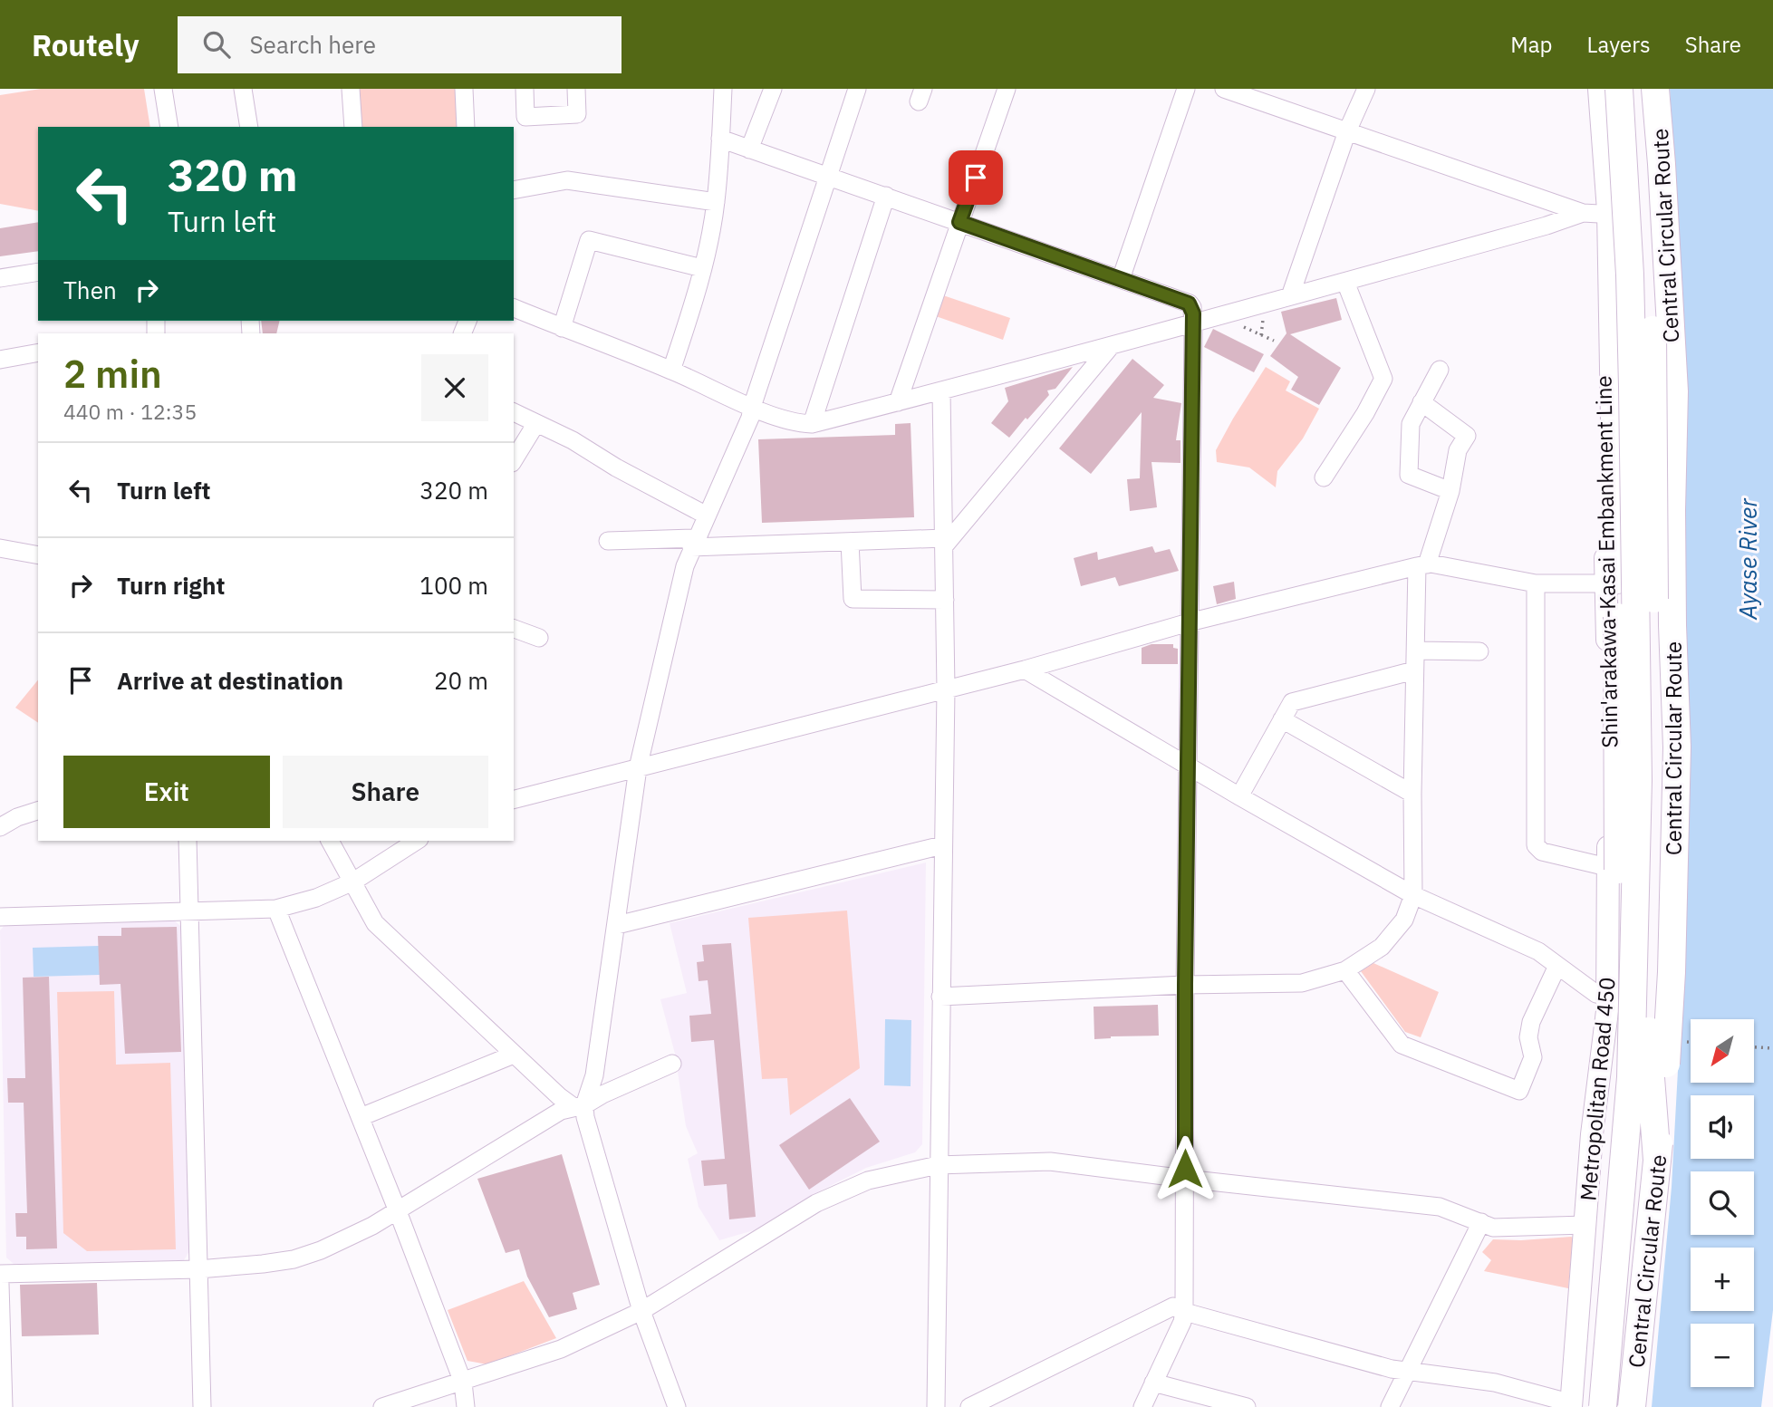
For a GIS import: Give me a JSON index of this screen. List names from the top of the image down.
{
  "streets": {
    "highway": ["Central Circular Route"],
    "main road": ["Shin'arakawa-Kasai Embankment Line", "Metropolitan Road 450"]
  },
  "crossings": [
    ["Shin'arakawa-Kasai Embankment Line", "Metropolitan Road 450"]
  ],
  "water": ["Ayase River"],
  "north": "bottom left",
  "page": {
    "header": "Routely",
    "search": "Search here",
    "nav": ["Map", "Layers", "Share"],
    "turn": ["320 m", "Turn left"],
    "then": "Then",
    "heading": ["2 min", "440 m · 12:35"],
    "list": [
      {
        "name": "Turn left",
        "value": "320 m"
      },
      {
        "name": "Turn right",
        "value": "100 m"
      },
      {
        "name": "Arrive at destination",
        "value": "20 m"
      }
    ],
    "buttons": ["Exit", "Share"],
    "map_buttons": ["+", "−"]
  }
}
